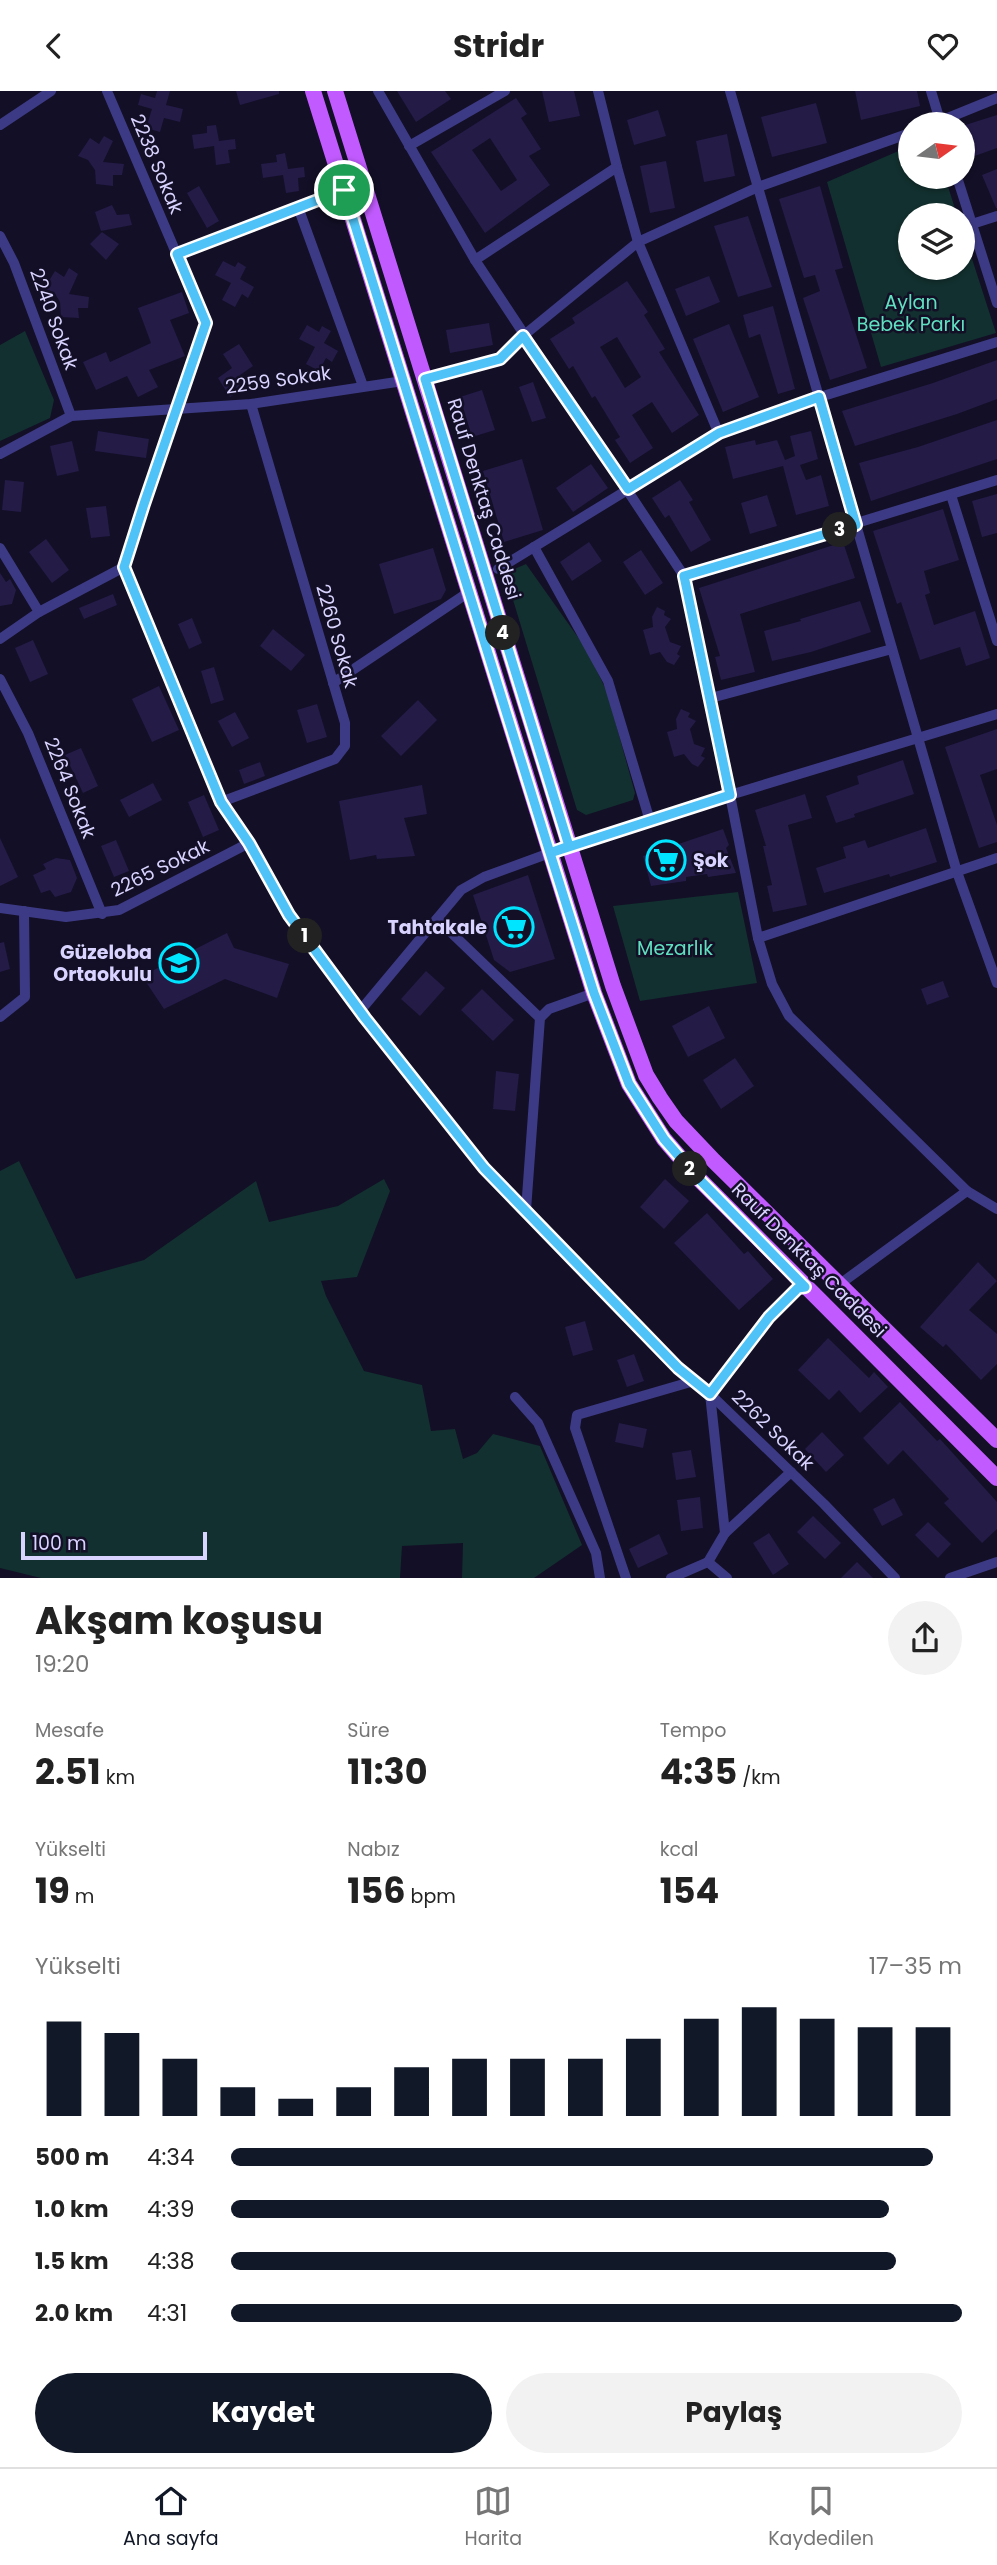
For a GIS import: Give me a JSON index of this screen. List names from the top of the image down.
{
  "streets": {
    "main road": ["Rauf Denktaş Caddesi"],
    "street": [
      "2238 Sokak",
      "2240 Sokak",
      "2259 Sokak",
      "2260 Sokak",
      "2264 Sokak",
      "2265 Sokak",
      "2262 Sokak"
    ]
  },
  "crossings": [
    ["2238 Sokak", "2259 Sokak"],
    ["2238 Sokak", "2262 Sokak"],
    ["2240 Sokak", "2259 Sokak"],
    ["2259 Sokak", "Rauf Denktaş Caddesi"],
    ["2259 Sokak", "2260 Sokak"],
    ["2260 Sokak", "2262 Sokak"],
    ["2264 Sokak", "2265 Sokak"],
    ["2265 Sokak", "2262 Sokak"]
  ],
  "parks": ["Aylan Bebek Parkı", "Mezarlık"],
  "places": {
    "supermarket": ["Şok", "Tahtakale"],
    "school or university": ["Güzeloba Ortaokulu"]
  },
  "scale_bar": "100 m",
  "north": "right",
  "page": {
    "header": "Stridr",
    "pins": [
      "3",
      "4",
      "1",
      "2"
    ],
    "scale": "100 m",
    "heading": ["Akşam koşusu", "19:20"],
    "stats": [
      ["Mesafe", "2.51 km"],
      ["Süre", "11:30"],
      ["Tempo", "4:35 /km"],
      ["Yükselti", "19 m"],
      ["Nabız", "156 bpm"],
      ["kcal", "154"]
    ],
    "chart": ["Yükselti", "17–35 m"],
    "list": [
      {
        "name": "500 m",
        "note": "4:34"
      },
      {
        "name": "1.0 km",
        "note": "4:39"
      },
      {
        "name": "1.5 km",
        "note": "4:38"
      },
      {
        "name": "2.0 km",
        "note": "4:31"
      }
    ],
    "buttons": ["Kaydet", "Paylaş"],
    "tabs": ["Ana sayfa", "Harita", "Kaydedilen"]
  }
}
